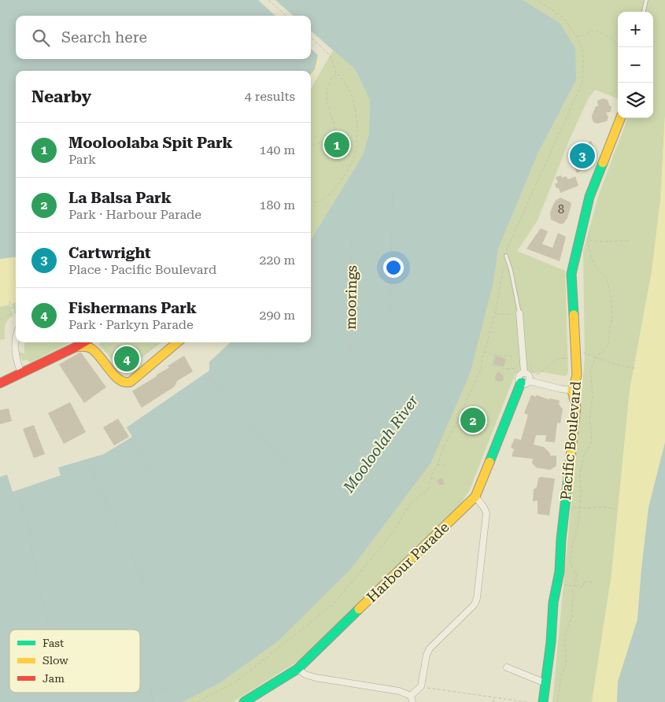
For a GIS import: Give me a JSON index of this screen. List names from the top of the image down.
{
  "streets": {
    "street": ["Pacific Boulevard", "Harbour Parade"],
    "path": ["moorings"]
  },
  "water": ["Mooloolah River"],
  "house_numbers": ["8"],
  "legend": ["Fast", "Slow", "Jam"],
  "page": {
    "map_buttons": ["+", "−"],
    "search": "Search here",
    "heading": ["Nearby", "4 results"],
    "list": [
      {
        "mark": "1",
        "name": "Mooloolaba Spit Park",
        "note": "Park",
        "value": "140 m"
      },
      {
        "mark": "2",
        "name": "La Balsa Park",
        "note": "Park · Harbour Parade",
        "value": "180 m"
      },
      {
        "mark": "3",
        "name": "Cartwright",
        "note": "Place · Pacific Boulevard",
        "value": "220 m"
      },
      {
        "mark": "4",
        "name": "Fishermans Park",
        "note": "Park · Parkyn Parade",
        "value": "290 m"
      }
    ],
    "pins": [
      "1",
      "3",
      "4",
      "2"
    ]
  }
}
